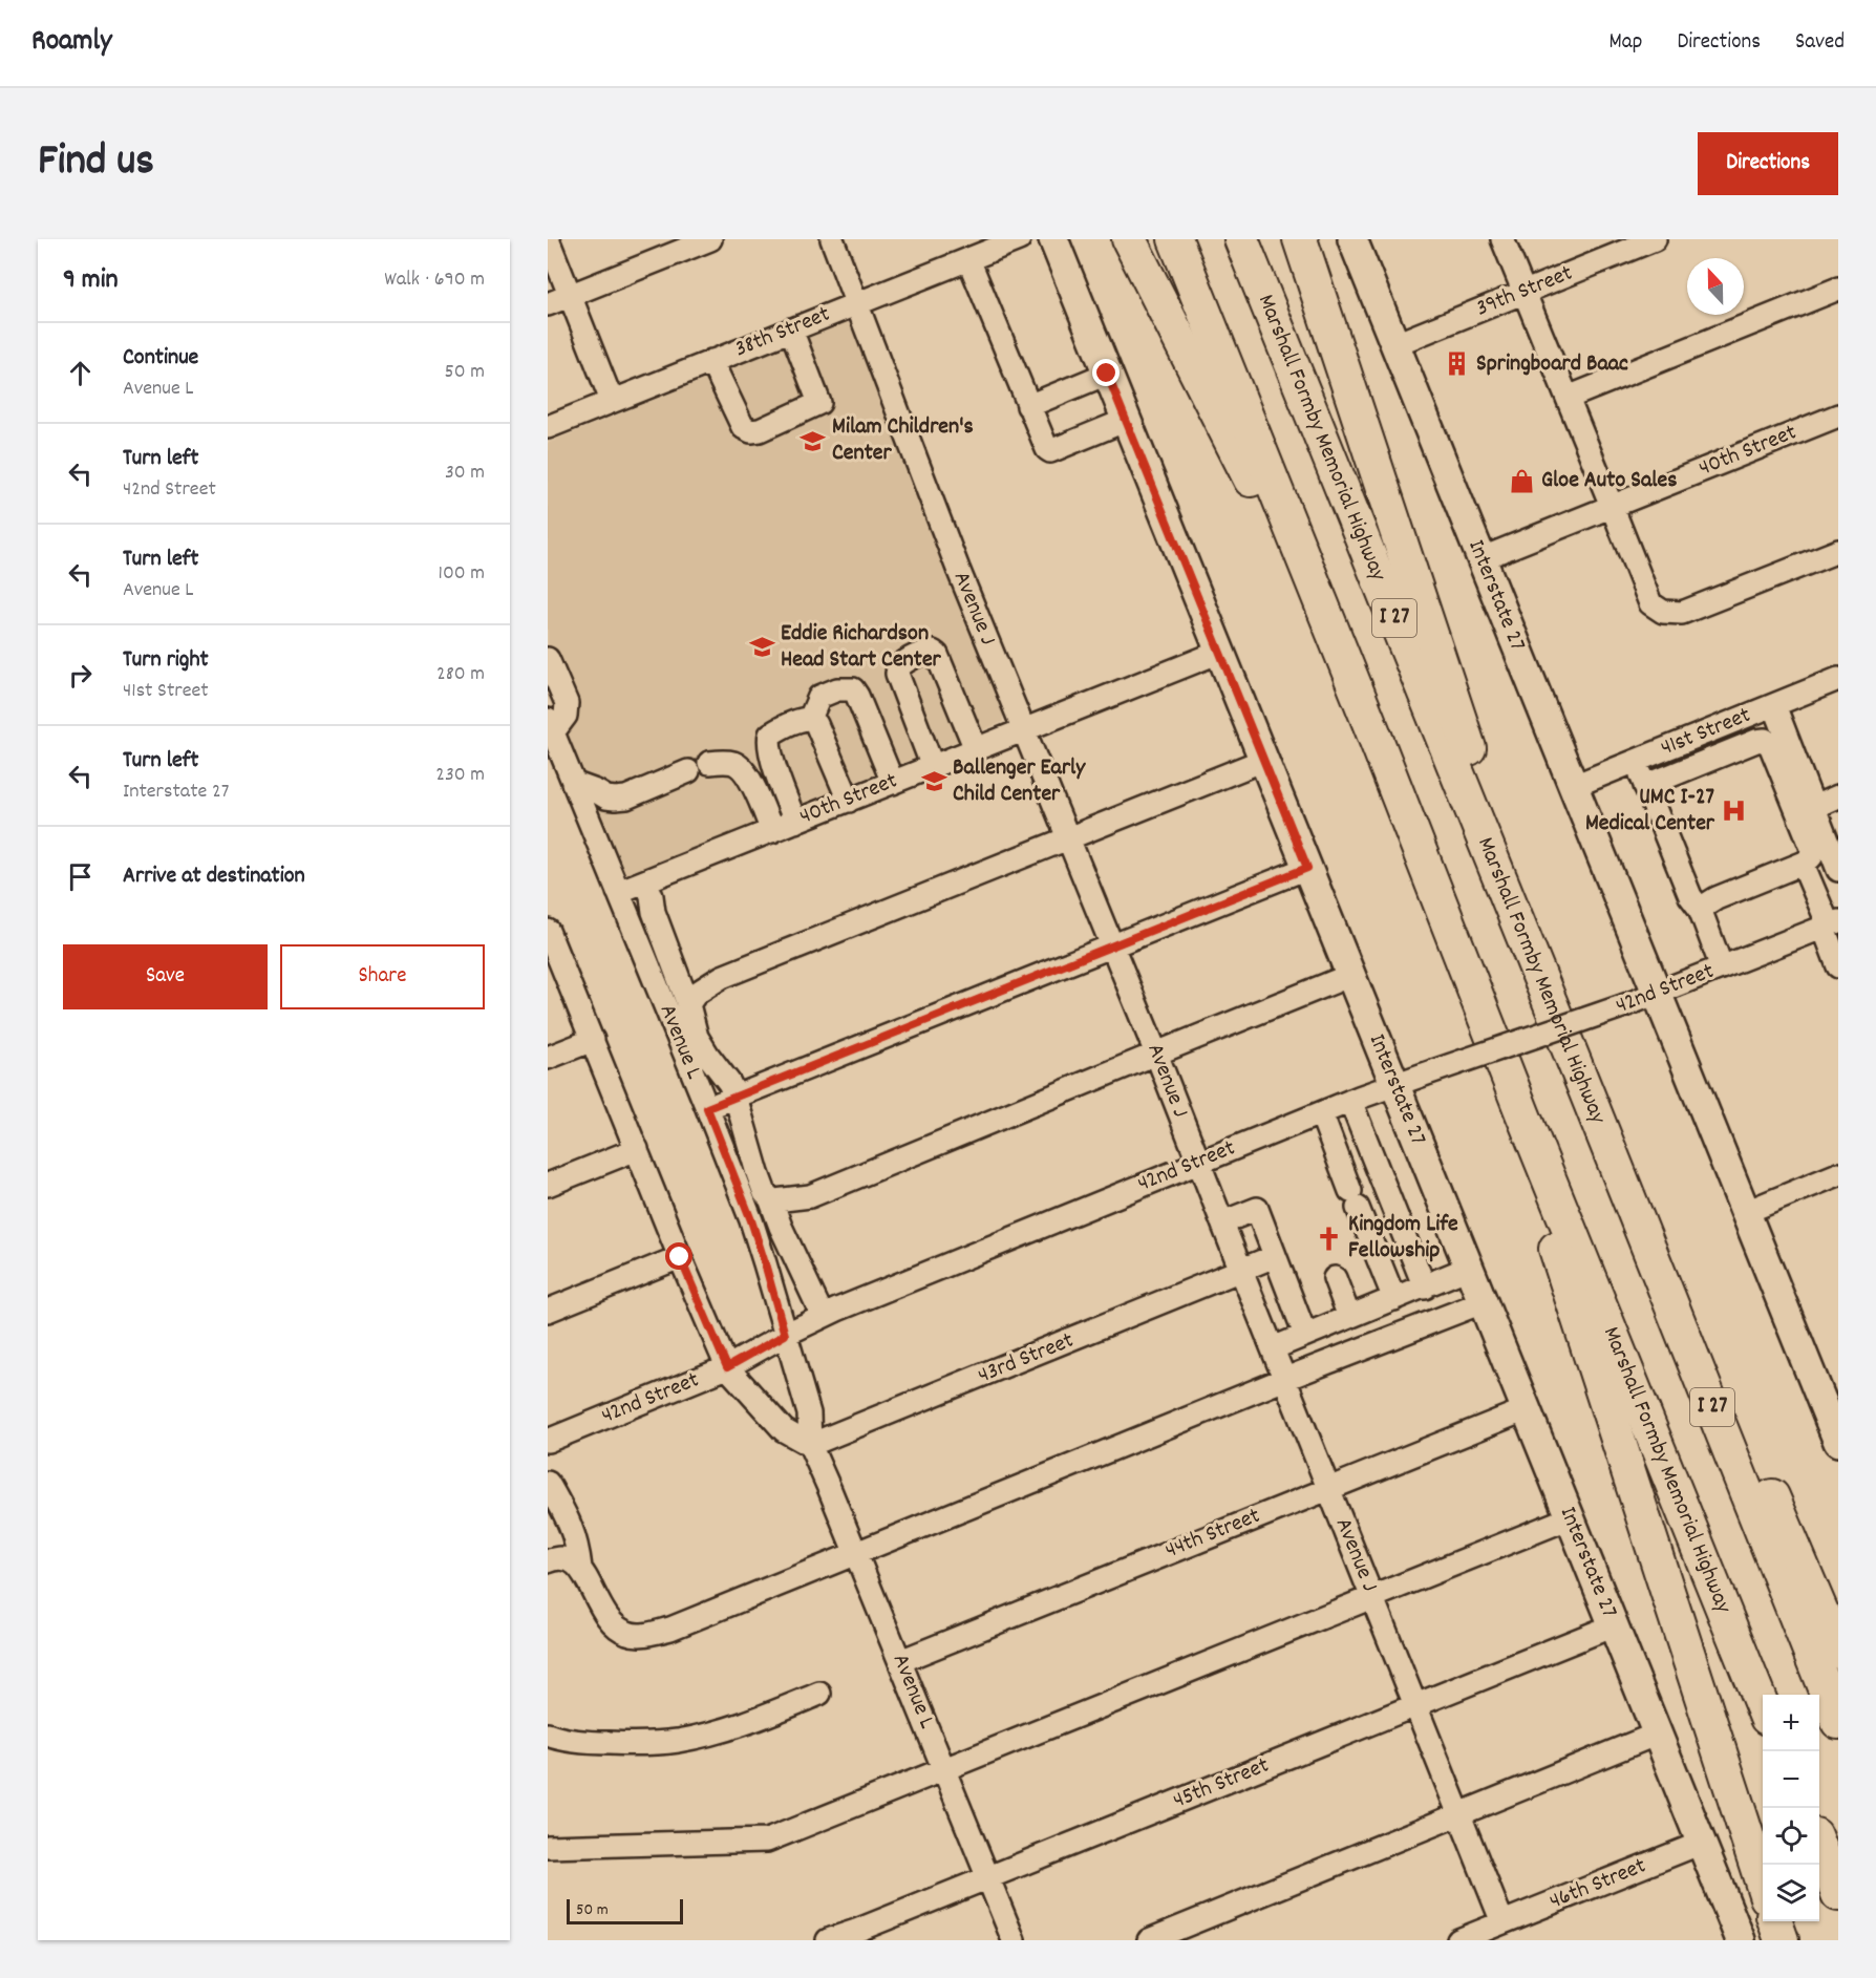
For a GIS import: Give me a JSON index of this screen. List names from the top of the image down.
{
  "streets": {
    "highway": ["Marshall Formby Memorial Highway", "I 27"],
    "main road": ["Interstate 27"],
    "street": [
      "39th Street",
      "38th Street",
      "40th Street",
      "Avenue J",
      "41st Street",
      "42nd Street",
      "Avenue L",
      "43rd Street",
      "44th Street",
      "45th Street",
      "46th Street"
    ]
  },
  "crossings": [
    ["39th Street", "Interstate 27"],
    ["38th Street", "Avenue J"],
    ["40th Street", "Interstate 27"],
    ["40th Street", "Avenue J"],
    ["40th Street", "Avenue L"],
    ["Interstate 27", "41st Street"],
    ["Interstate 27", "42nd Street"],
    ["Interstate 27", "44th Street"],
    ["Interstate 27", "45th Street"],
    ["Interstate 27", "46th Street"],
    ["Avenue J", "42nd Street"],
    ["Avenue J", "43rd Street"],
    ["Avenue J", "44th Street"],
    ["Avenue J", "45th Street"],
    ["Avenue J", "46th Street"],
    ["42nd Street", "Avenue L"],
    ["Avenue L", "43rd Street"],
    ["Avenue L", "44th Street"],
    ["Avenue L", "45th Street"]
  ],
  "places": {
    "building": ["Springboard Baac"],
    "school or university": ["Milam Children's Center", "Eddie Richardson Head Start Center", "Ballenger Early Child Center"],
    "shop": ["Gloe Auto Sales"],
    "hospital": ["UMC I-27 Medical Center"],
    "church": ["Kingdom Life Fellowship"]
  },
  "scale_bar": "50 m",
  "north": "top",
  "page": {
    "header": "Roamly",
    "nav": ["Map", "Directions", "Saved"],
    "title": "Find us",
    "buttons": [
      "Directions",
      ["Save", "Share"]
    ],
    "heading": ["9 min", "Walk · 690 m"],
    "list": [
      ["Continue", "Avenue L", "50 m"],
      ["Turn left", "42nd Street", "30 m"],
      ["Turn left", "Avenue L", "100 m"],
      ["Turn right", "41st Street", "280 m"],
      ["Turn left", "Interstate 27", "230 m"],
      "Arrive at destination"
    ],
    "map_buttons": ["+", "−"],
    "scale": "50 m"
  }
}
